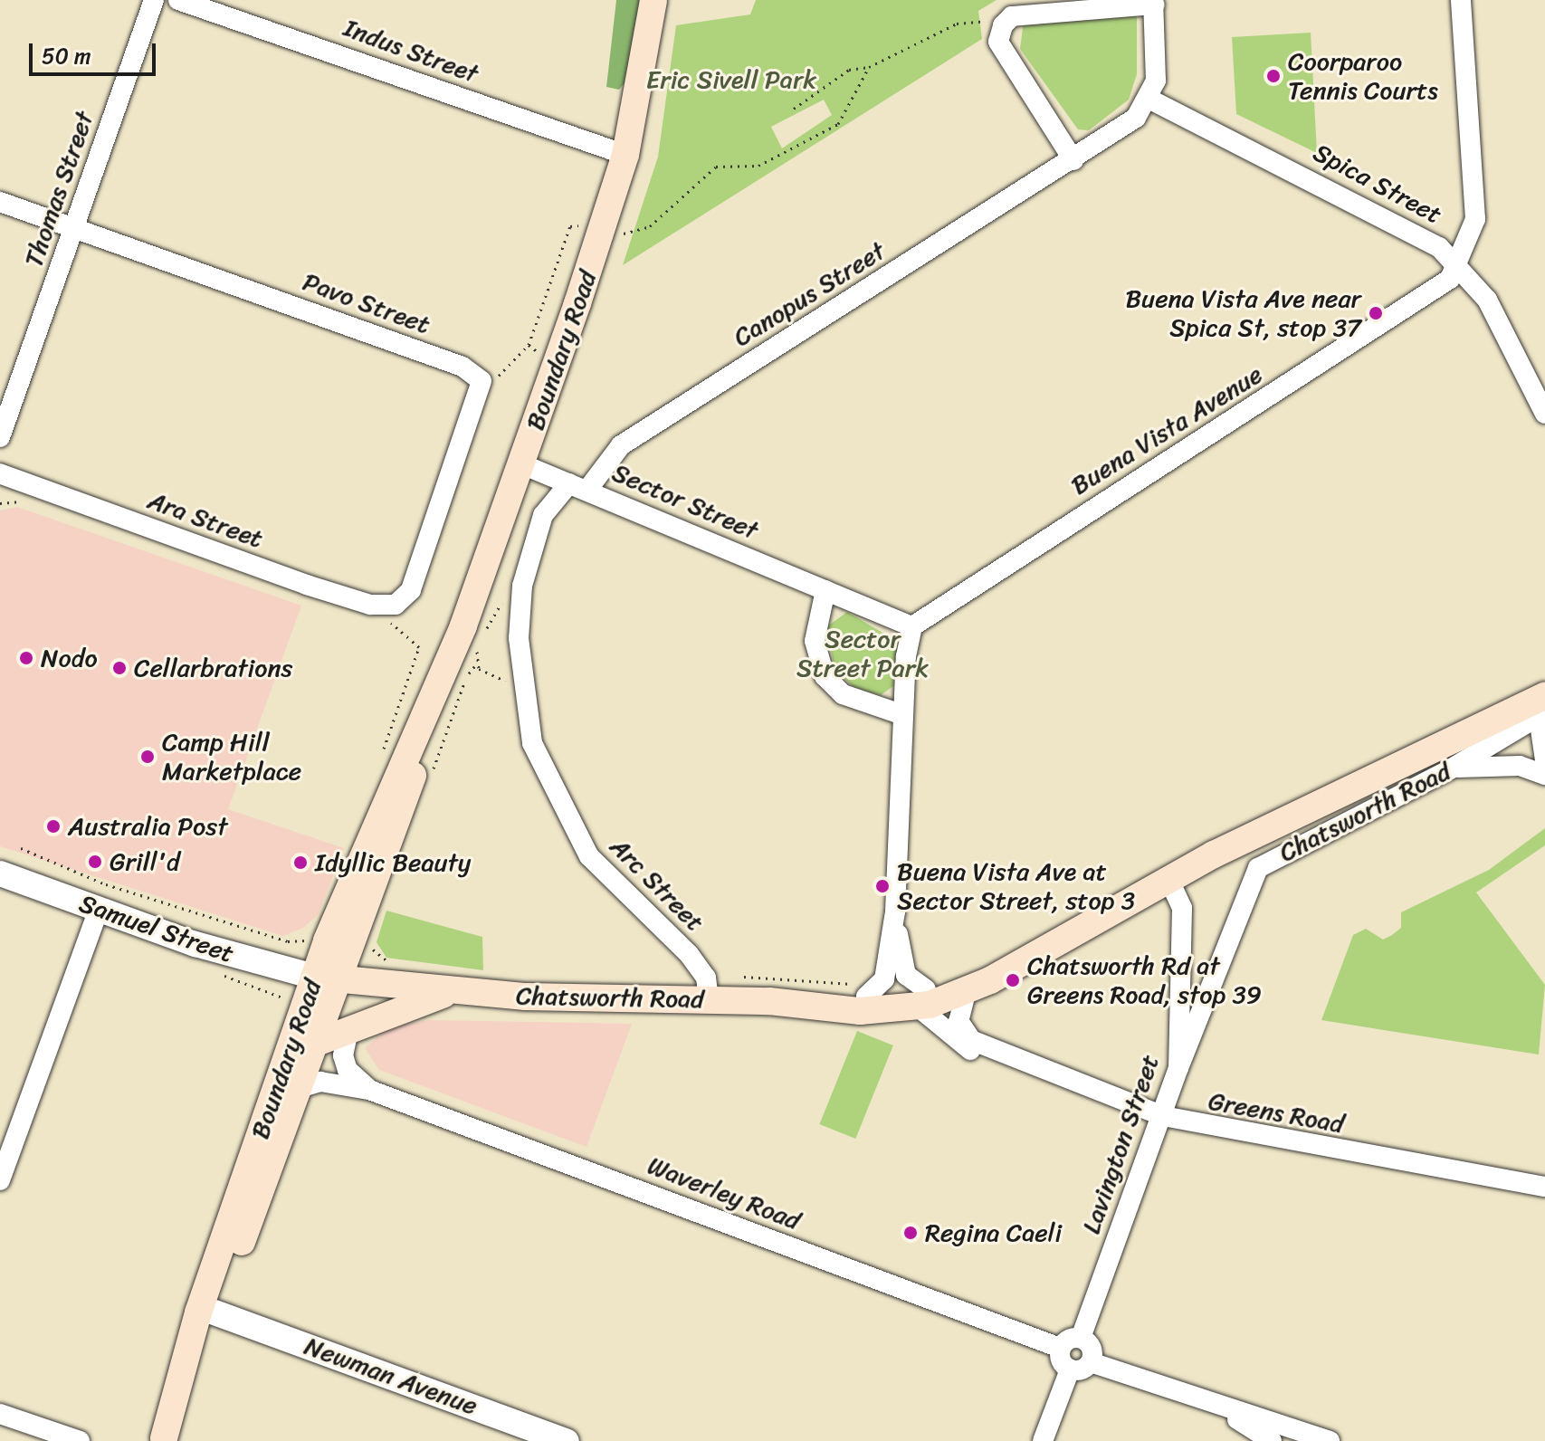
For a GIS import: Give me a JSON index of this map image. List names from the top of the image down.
{
  "streets": {
    "main road": ["Boundary Road", "Chatsworth Road"],
    "street": [
      "Indus Street",
      "Spica Street",
      "Thomas Street",
      "Canopus Street",
      "Pavo Street",
      "Buena Vista Avenue",
      "Sector Street",
      "Ara Street",
      "Arc Street",
      "Samuel Street",
      "Greens Road",
      "Lavington Street",
      "Waverley Road",
      "Newman Avenue"
    ]
  },
  "crossings": [
    ["Indus Street", "Boundary Road"],
    ["Spica Street", "Canopus Street"],
    ["Spica Street", "Buena Vista Avenue"],
    ["Thomas Street", "Pavo Street"],
    ["Canopus Street", "Sector Street"],
    ["Canopus Street", "Arc Street"],
    ["Pavo Street", "Ara Street"],
    ["Boundary Road", "Sector Street"],
    ["Boundary Road", "Chatsworth Road"],
    ["Boundary Road", "Samuel Street"],
    ["Boundary Road", "Waverley Road"],
    ["Boundary Road", "Newman Avenue"],
    ["Buena Vista Avenue", "Sector Street"],
    ["Sector Street", "Arc Street"],
    ["Chatsworth Road", "Arc Street"],
    ["Chatsworth Road", "Samuel Street"],
    ["Chatsworth Road", "Greens Road"],
    ["Chatsworth Road", "Lavington Street"],
    ["Chatsworth Road", "Waverley Road"],
    ["Greens Road", "Lavington Street"]
  ],
  "parks": ["Eric Sivell Park", "Sector Street Park"],
  "places": [
    "Coorparoo Tennis Courts",
    "Buena Vista Ave near Spica St, stop 37",
    "Nodo",
    "Cellarbrations",
    "Camp Hill Marketplace",
    "Australia Post",
    "Grill'd",
    "Idyllic Beauty",
    "Buena Vista Ave at Sector Street, stop 3",
    "Chatsworth Rd at Greens Road, stop 39",
    "Regina Caeli"
  ],
  "scale_bar": "50 m"
}
